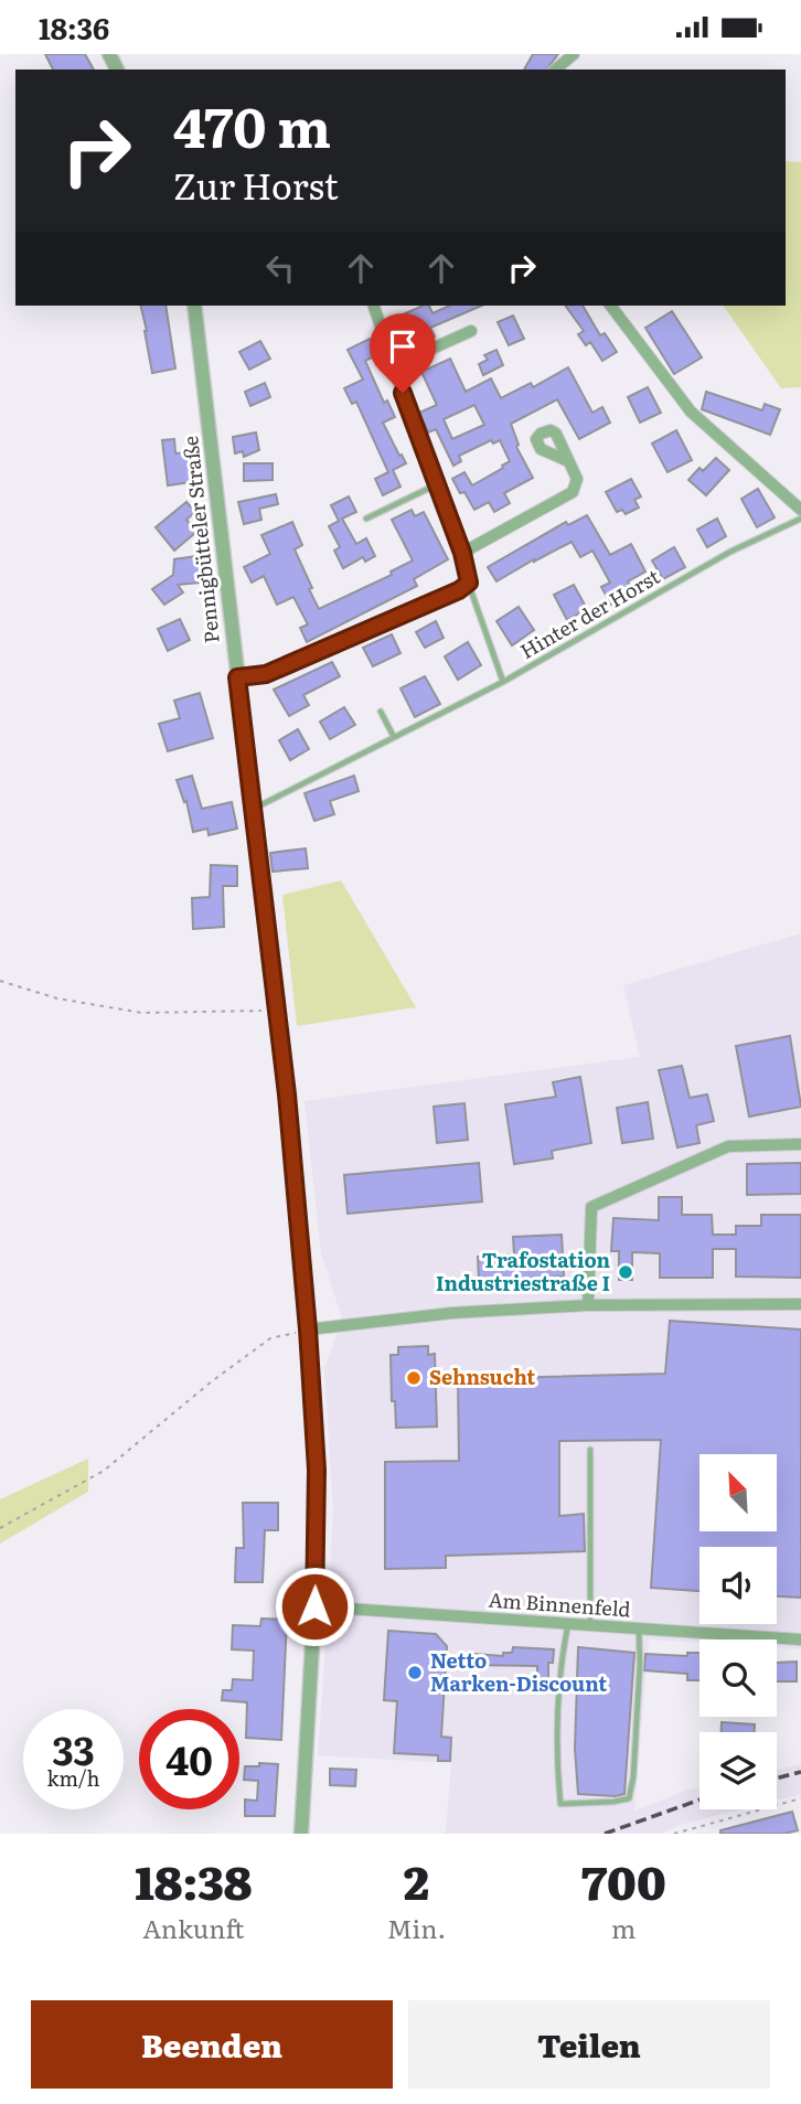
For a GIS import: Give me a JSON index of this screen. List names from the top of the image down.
{
  "streets": {
    "street": ["Pennigbütteler Straße", "Am Binnenfeld"],
    "lane": ["Hinter der Horst"]
  },
  "crossings": [
    ["Pennigbütteler Straße", "Hinter der Horst"],
    ["Pennigbütteler Straße", "Am Binnenfeld"]
  ],
  "places": ["Trafostation Industriestraße I", "Sehnsucht", "Netto Marken-Discount"],
  "north": "top left",
  "page": {
    "status": "18:36",
    "turn": ["470 m", "Zur Horst"],
    "speed": "33 km/h",
    "limit": "40",
    "eta": [
      "18:38",
      "Ankunft",
      "2",
      "Min.",
      "700",
      "m"
    ],
    "buttons": ["Beenden", "Teilen"]
  }
}
